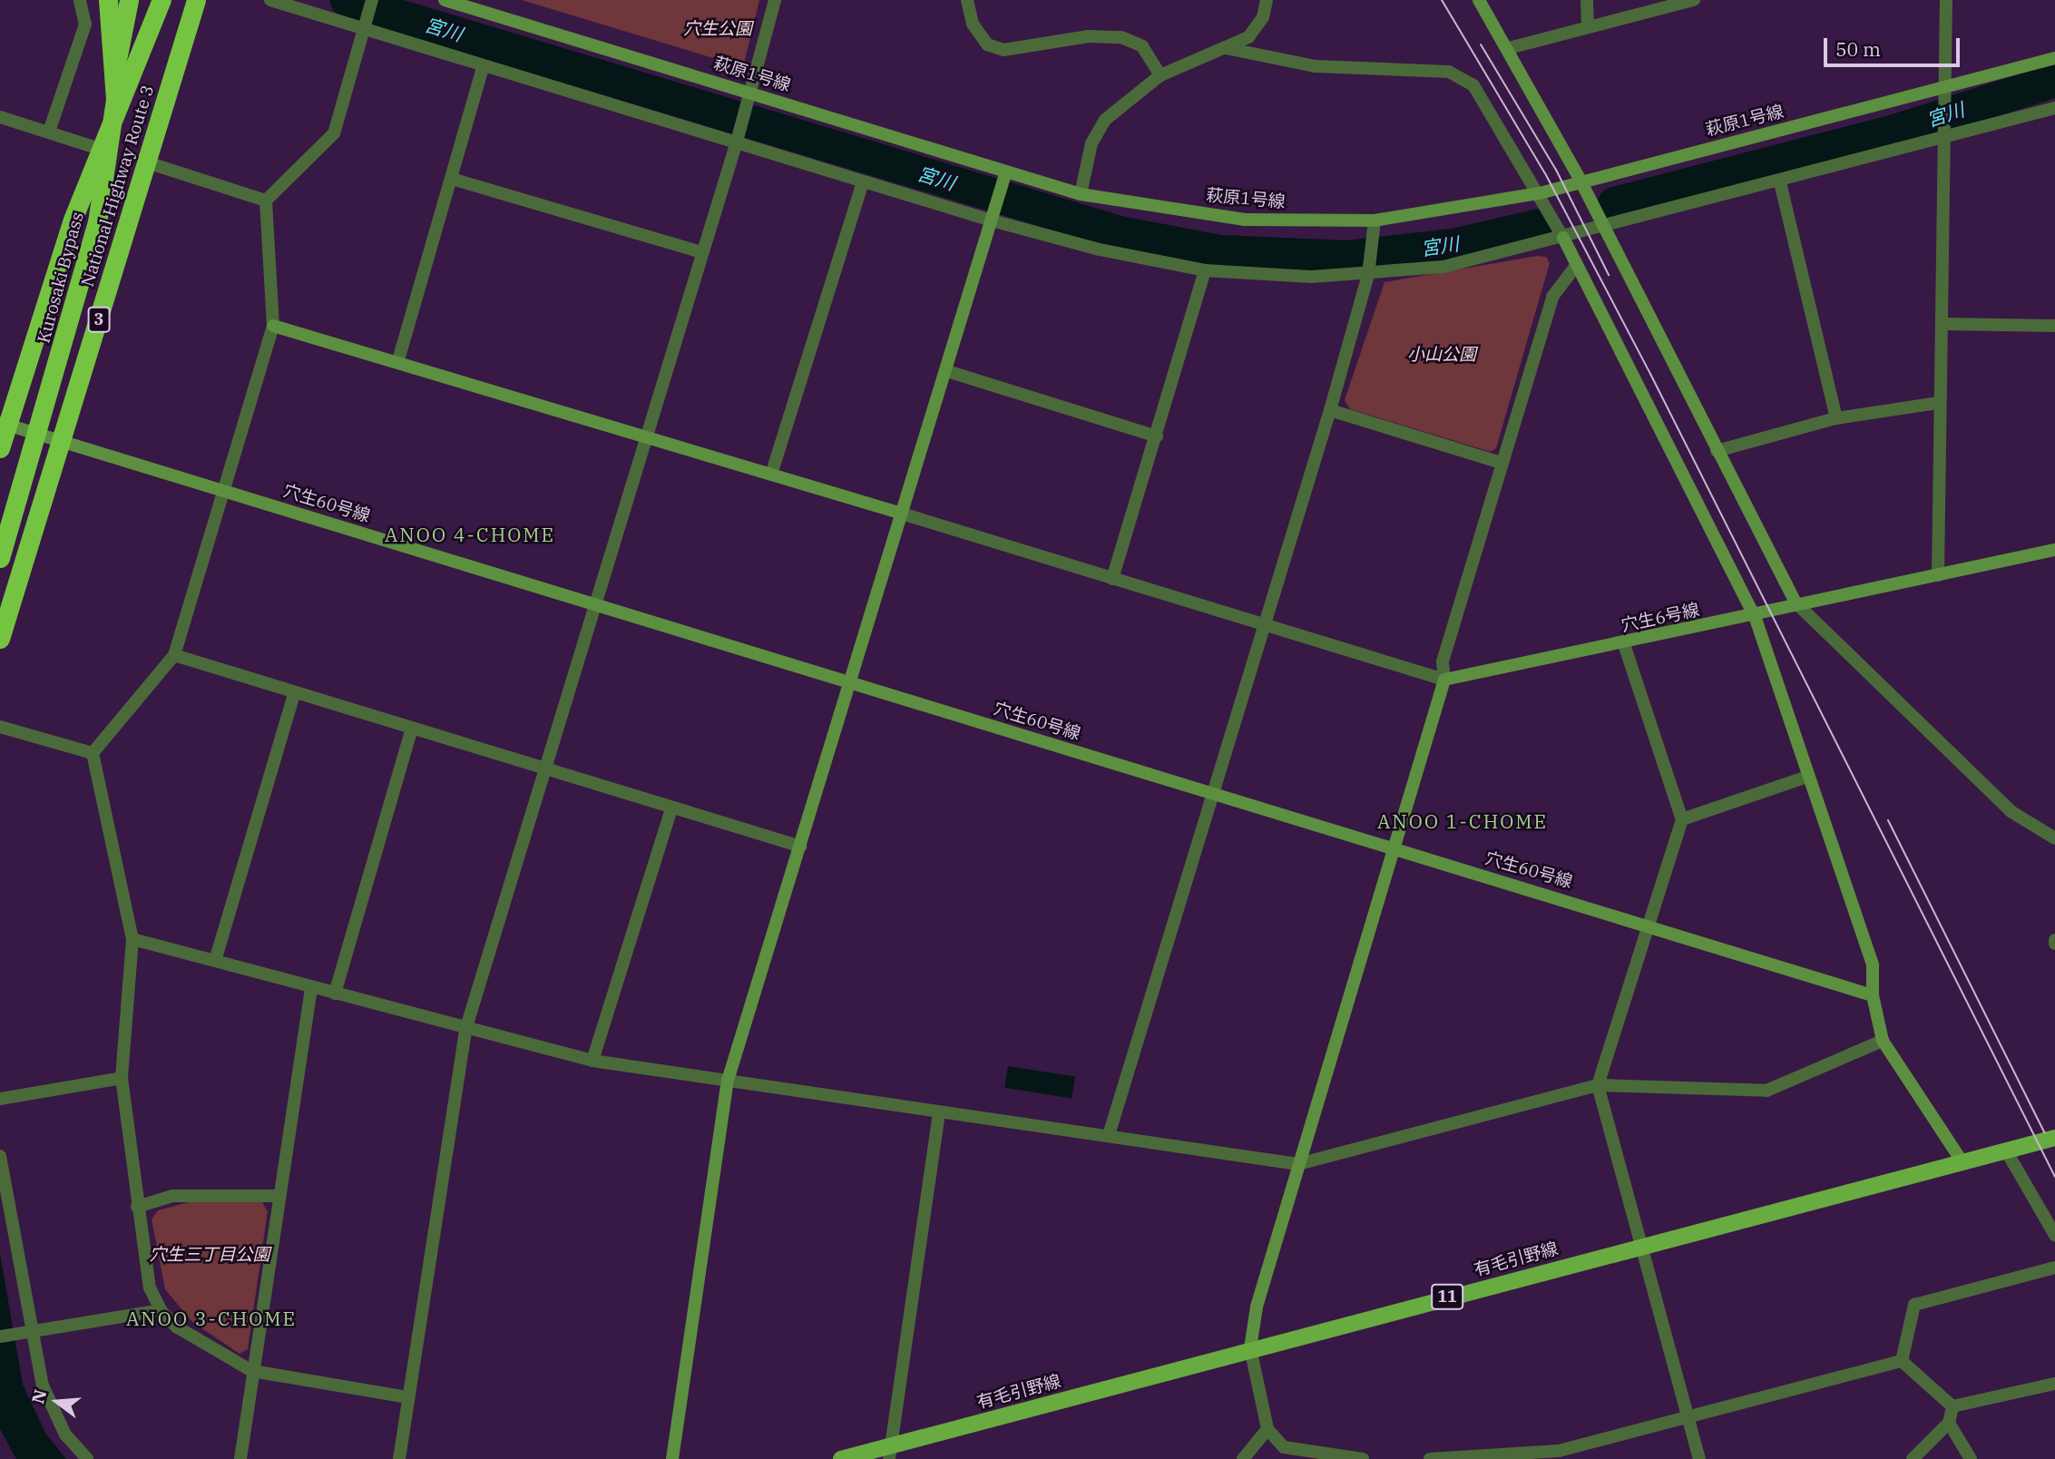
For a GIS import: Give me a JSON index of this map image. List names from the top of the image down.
{
  "streets": {
    "highway": ["National Highway Route 3", "Kurosaki Bypass", "3"],
    "main road": ["有毛引野線", "11"],
    "street": ["萩原1号線", "穴生60号線", "穴生6号線"]
  },
  "crossings": [
    ["National Highway Route 3", "穴生60号線"]
  ],
  "districts": ["ANOO 4-CHOME", "ANOO 1-CHOME", "ANOO 3-CHOME"],
  "water": ["宮川"],
  "parks": ["穴生公園", "小山公園", "穴生三丁目公園"],
  "scale_bar": "50 m",
  "north": "left"
}
